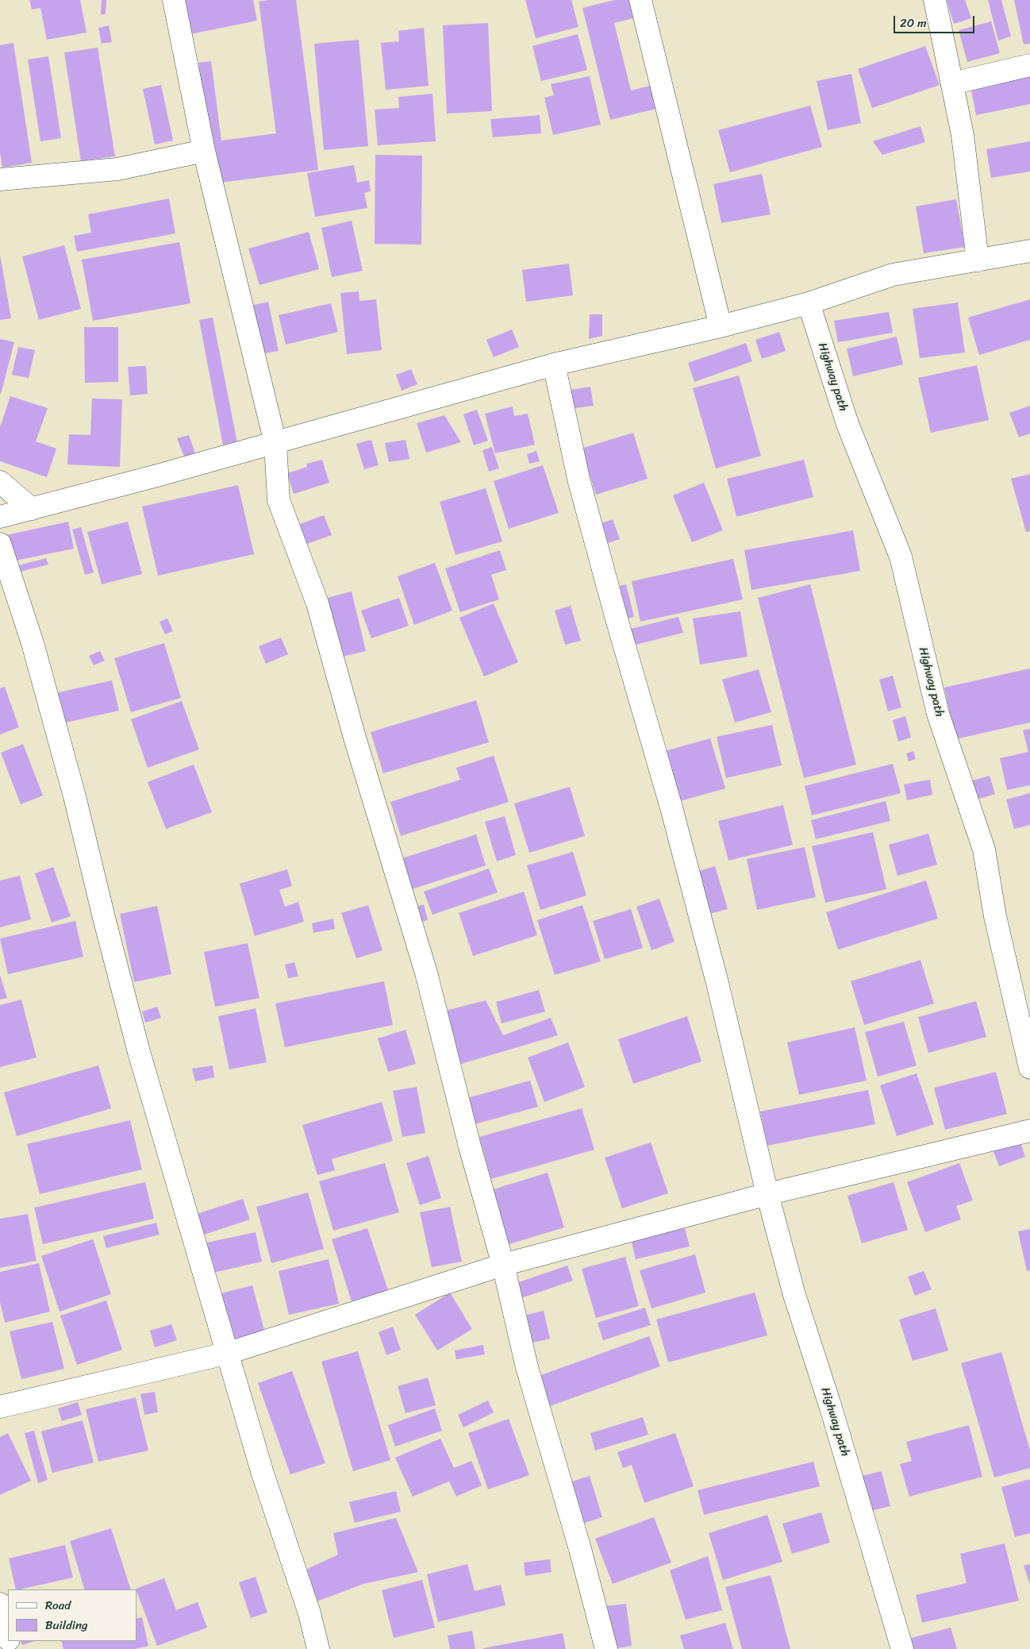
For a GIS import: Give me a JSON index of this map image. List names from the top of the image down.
{
  "streets": {
    "street": ["Highway path"]
  },
  "legend": ["Road", "Building"],
  "scale_bar": "20 m"
}
